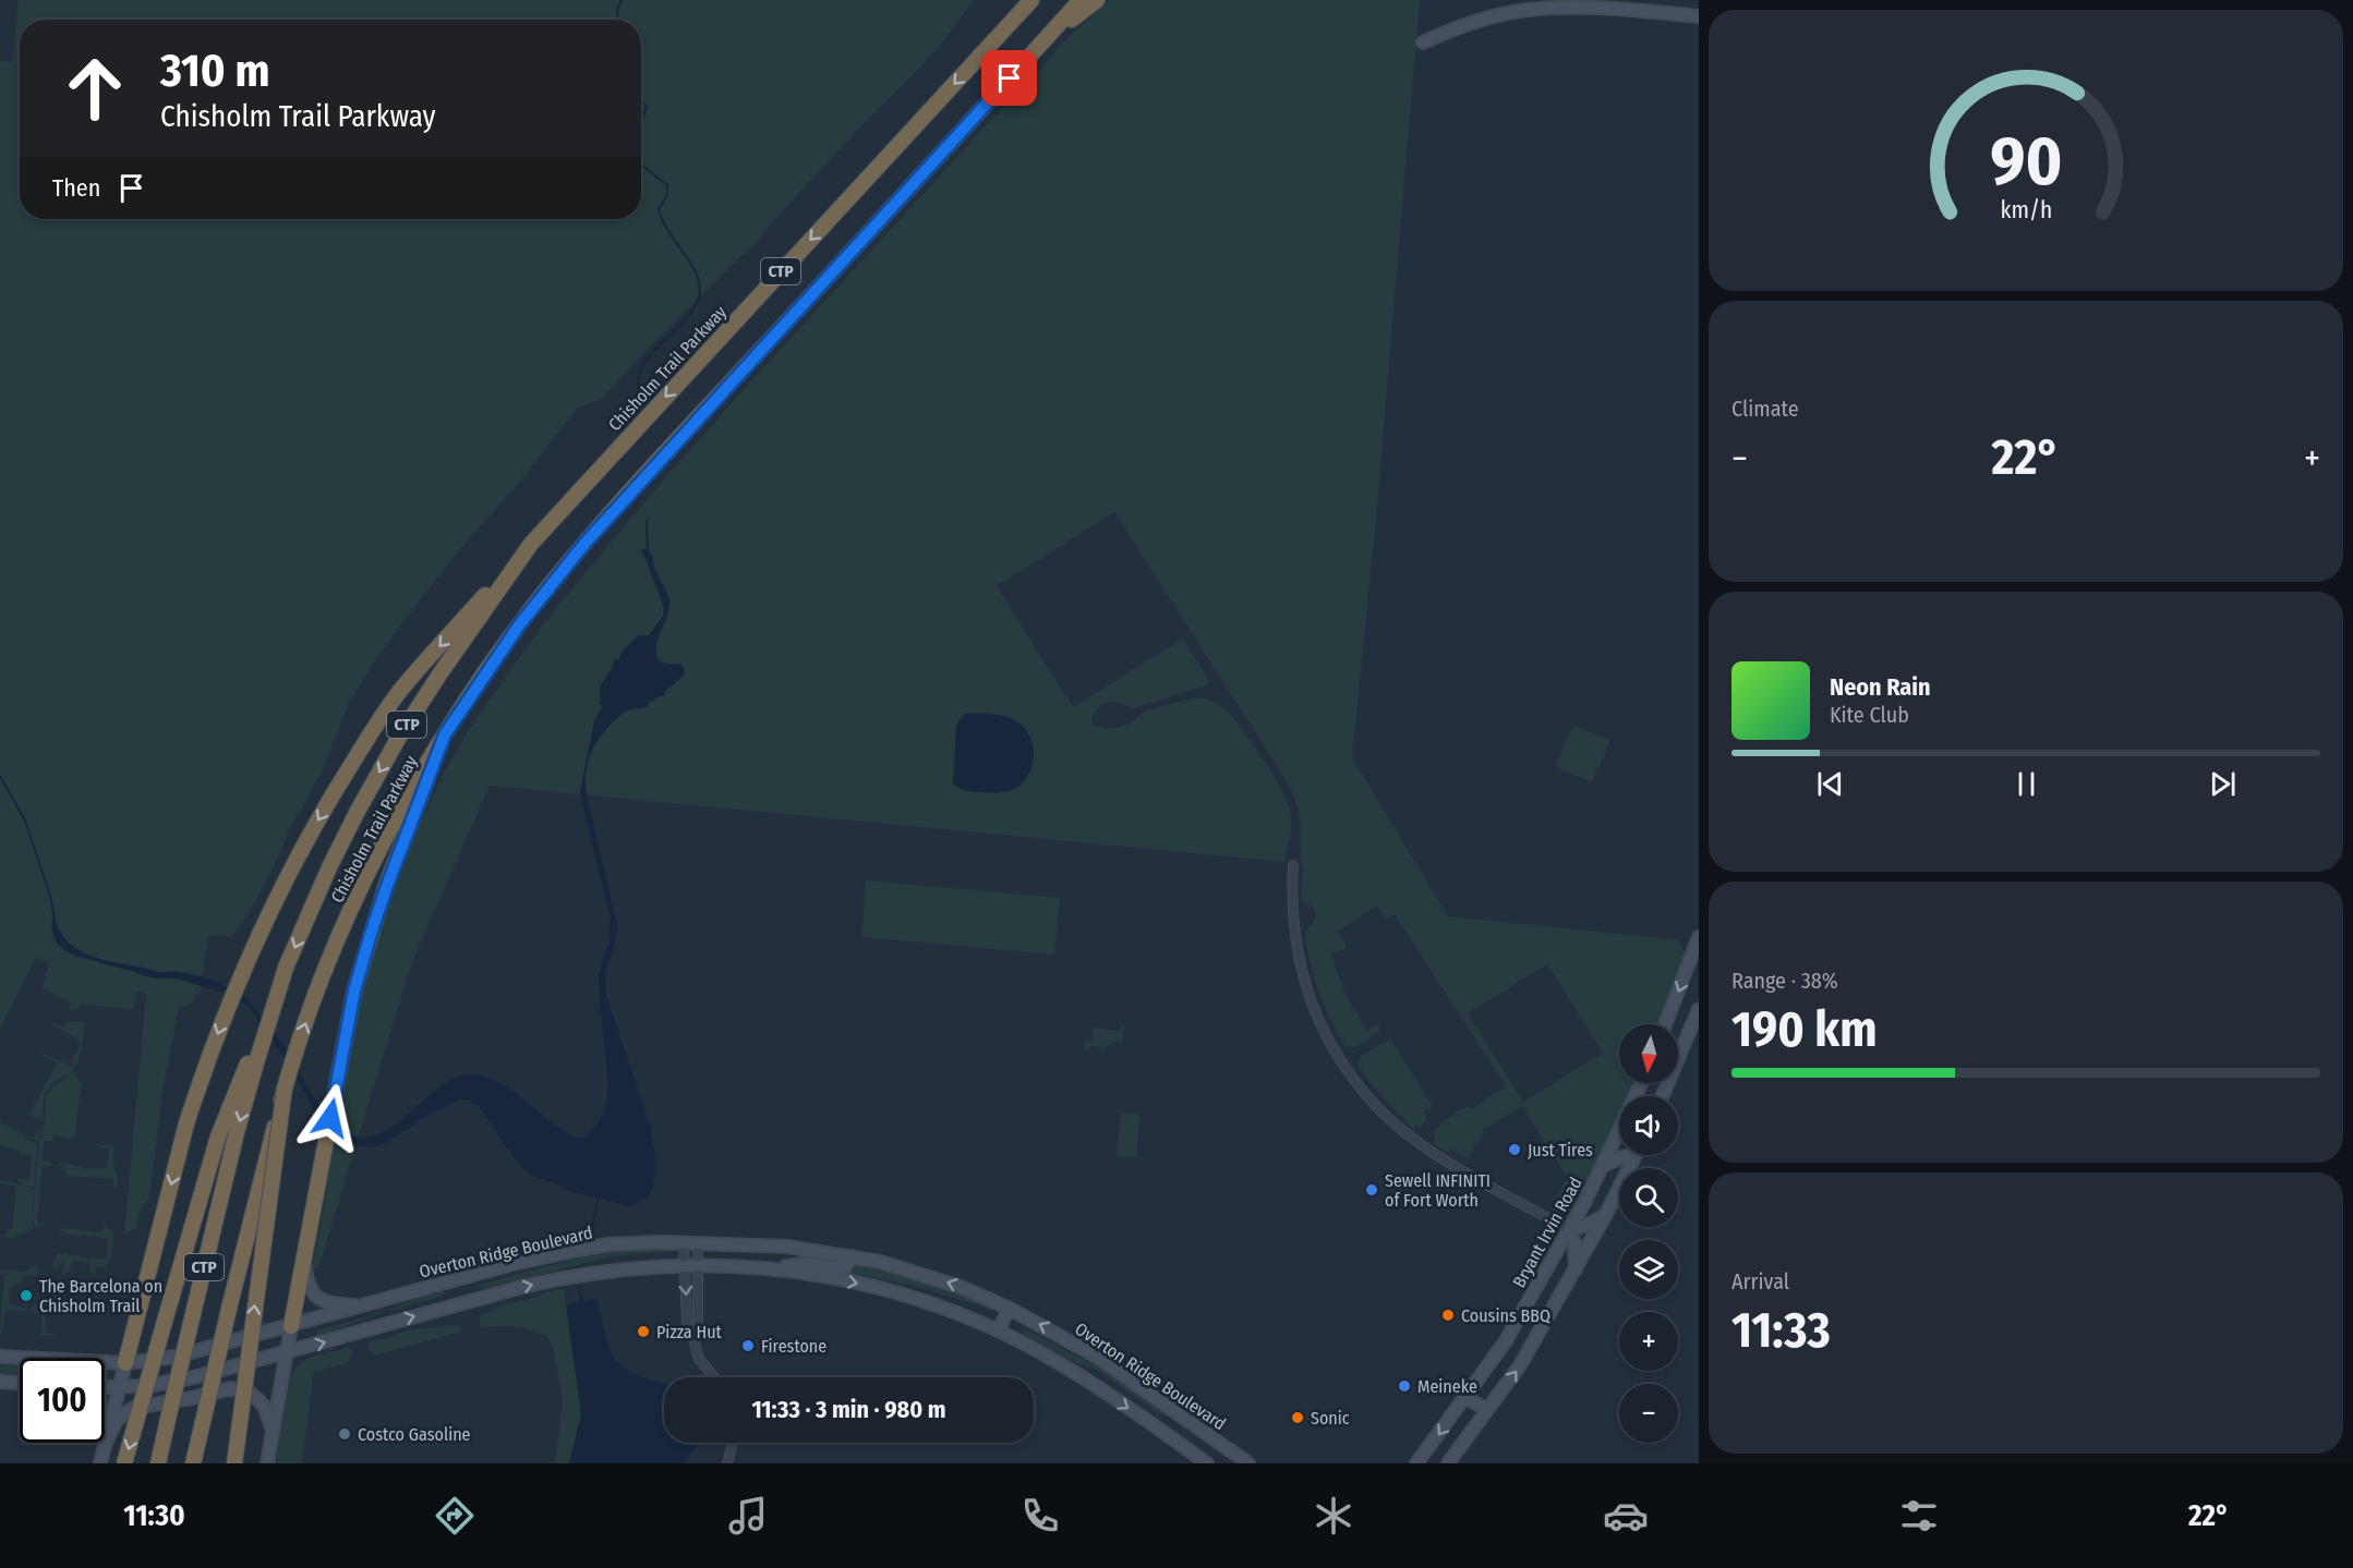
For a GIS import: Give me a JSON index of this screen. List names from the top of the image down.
{
  "streets": {
    "highway": ["CTP", "Chisholm Trail Parkway"],
    "street": ["Bryant Irvin Road", "Overton Ridge Boulevard"]
  },
  "places": [
    "Just Tires",
    "Sewell INFINITI of Fort Worth",
    "The Barcelona on Chisholm Trail",
    "Cousins BBQ",
    "Pizza Hut",
    "Firestone",
    "Meineke",
    "Sonic",
    "Costco Gasoline"
  ],
  "north": "bottom",
  "page": {
    "turn": ["310 m", "Chisholm Trail Parkway"],
    "then": "Then",
    "tile": [
      "Climate",
      ["Range · 38%", "190 km"],
      ["Arrival", "11:33"]
    ],
    "heat": ["−", "22°", "+"],
    "song": ["Neon Rain", "Kite Club"],
    "map_buttons": ["+", "−"],
    "limit": "100",
    "trip": "11:33 · 3 min · 980 m",
    "tabs": ["11:30", "22°"],
    "gauge": ["90", "km/h"]
  }
}
